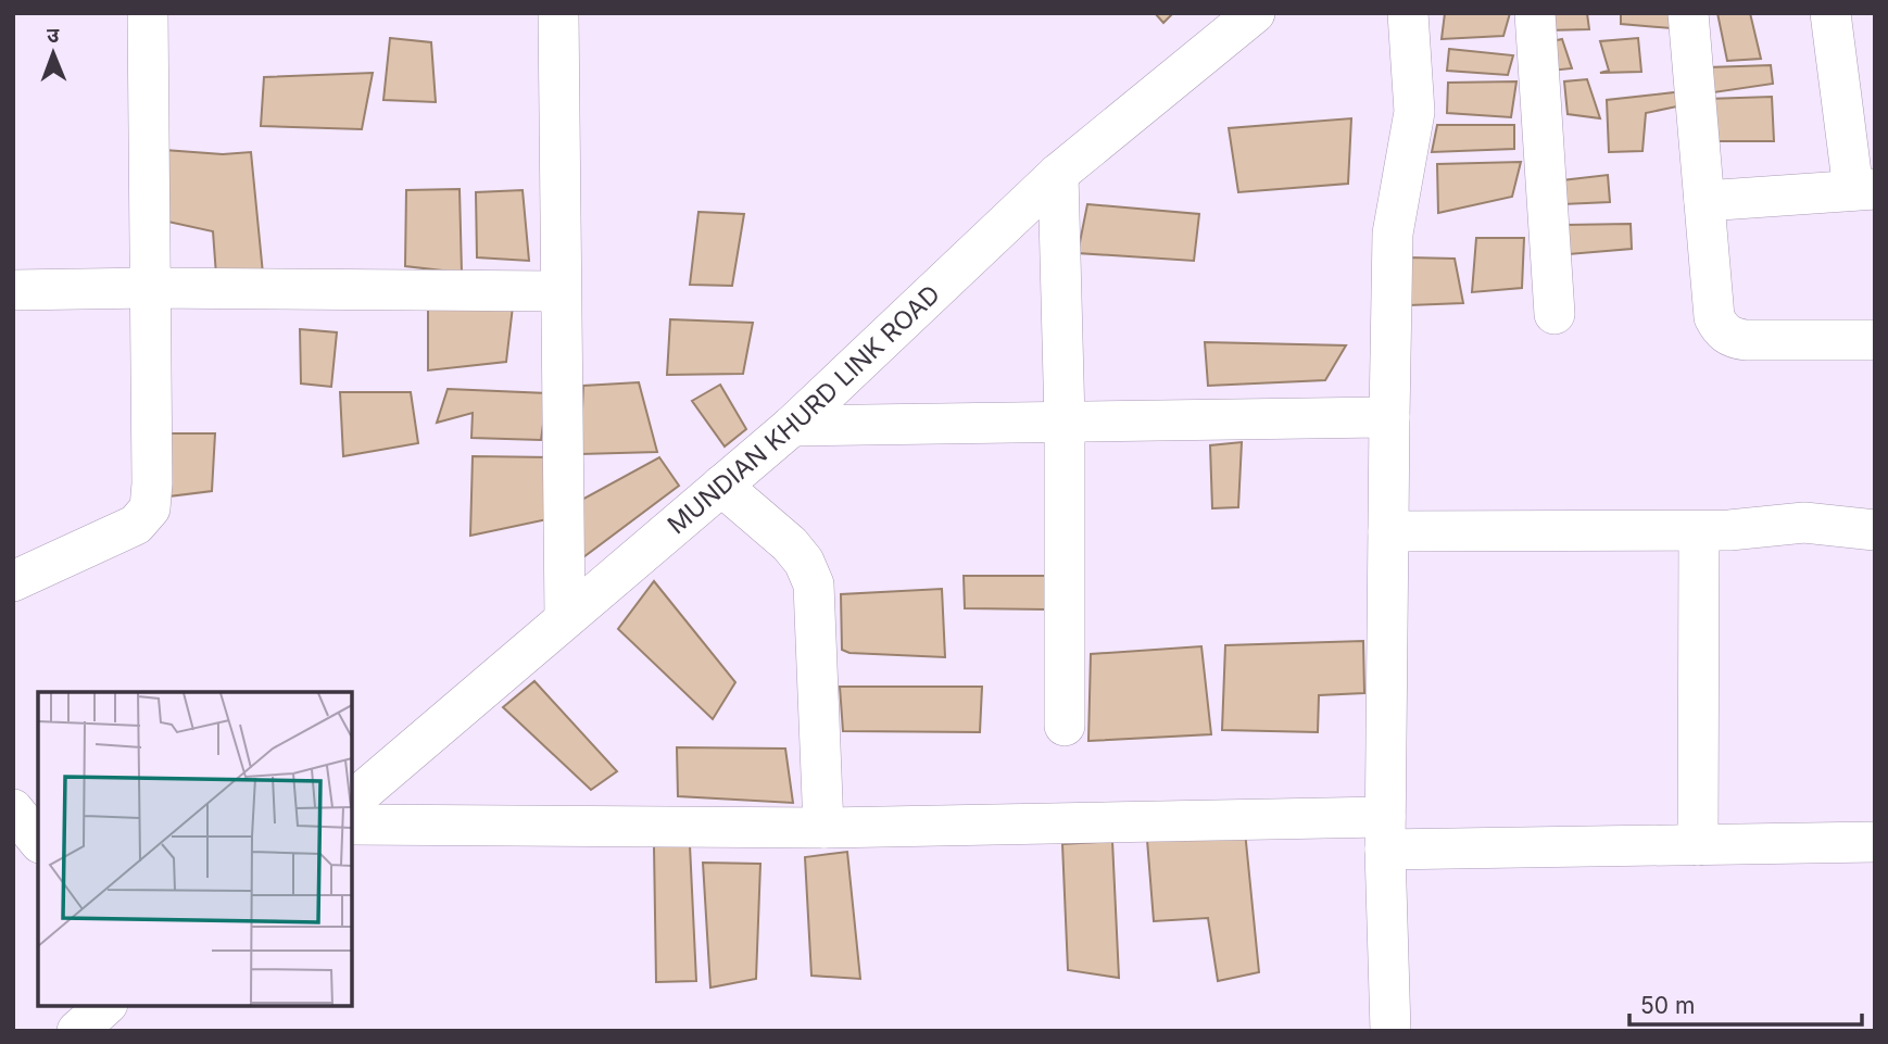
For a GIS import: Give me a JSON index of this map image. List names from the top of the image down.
{
  "streets": {
    "street": ["MUNDIAN KHURD LINK ROAD"]
  },
  "scale_bar": "50 m",
  "north": "top"
}
